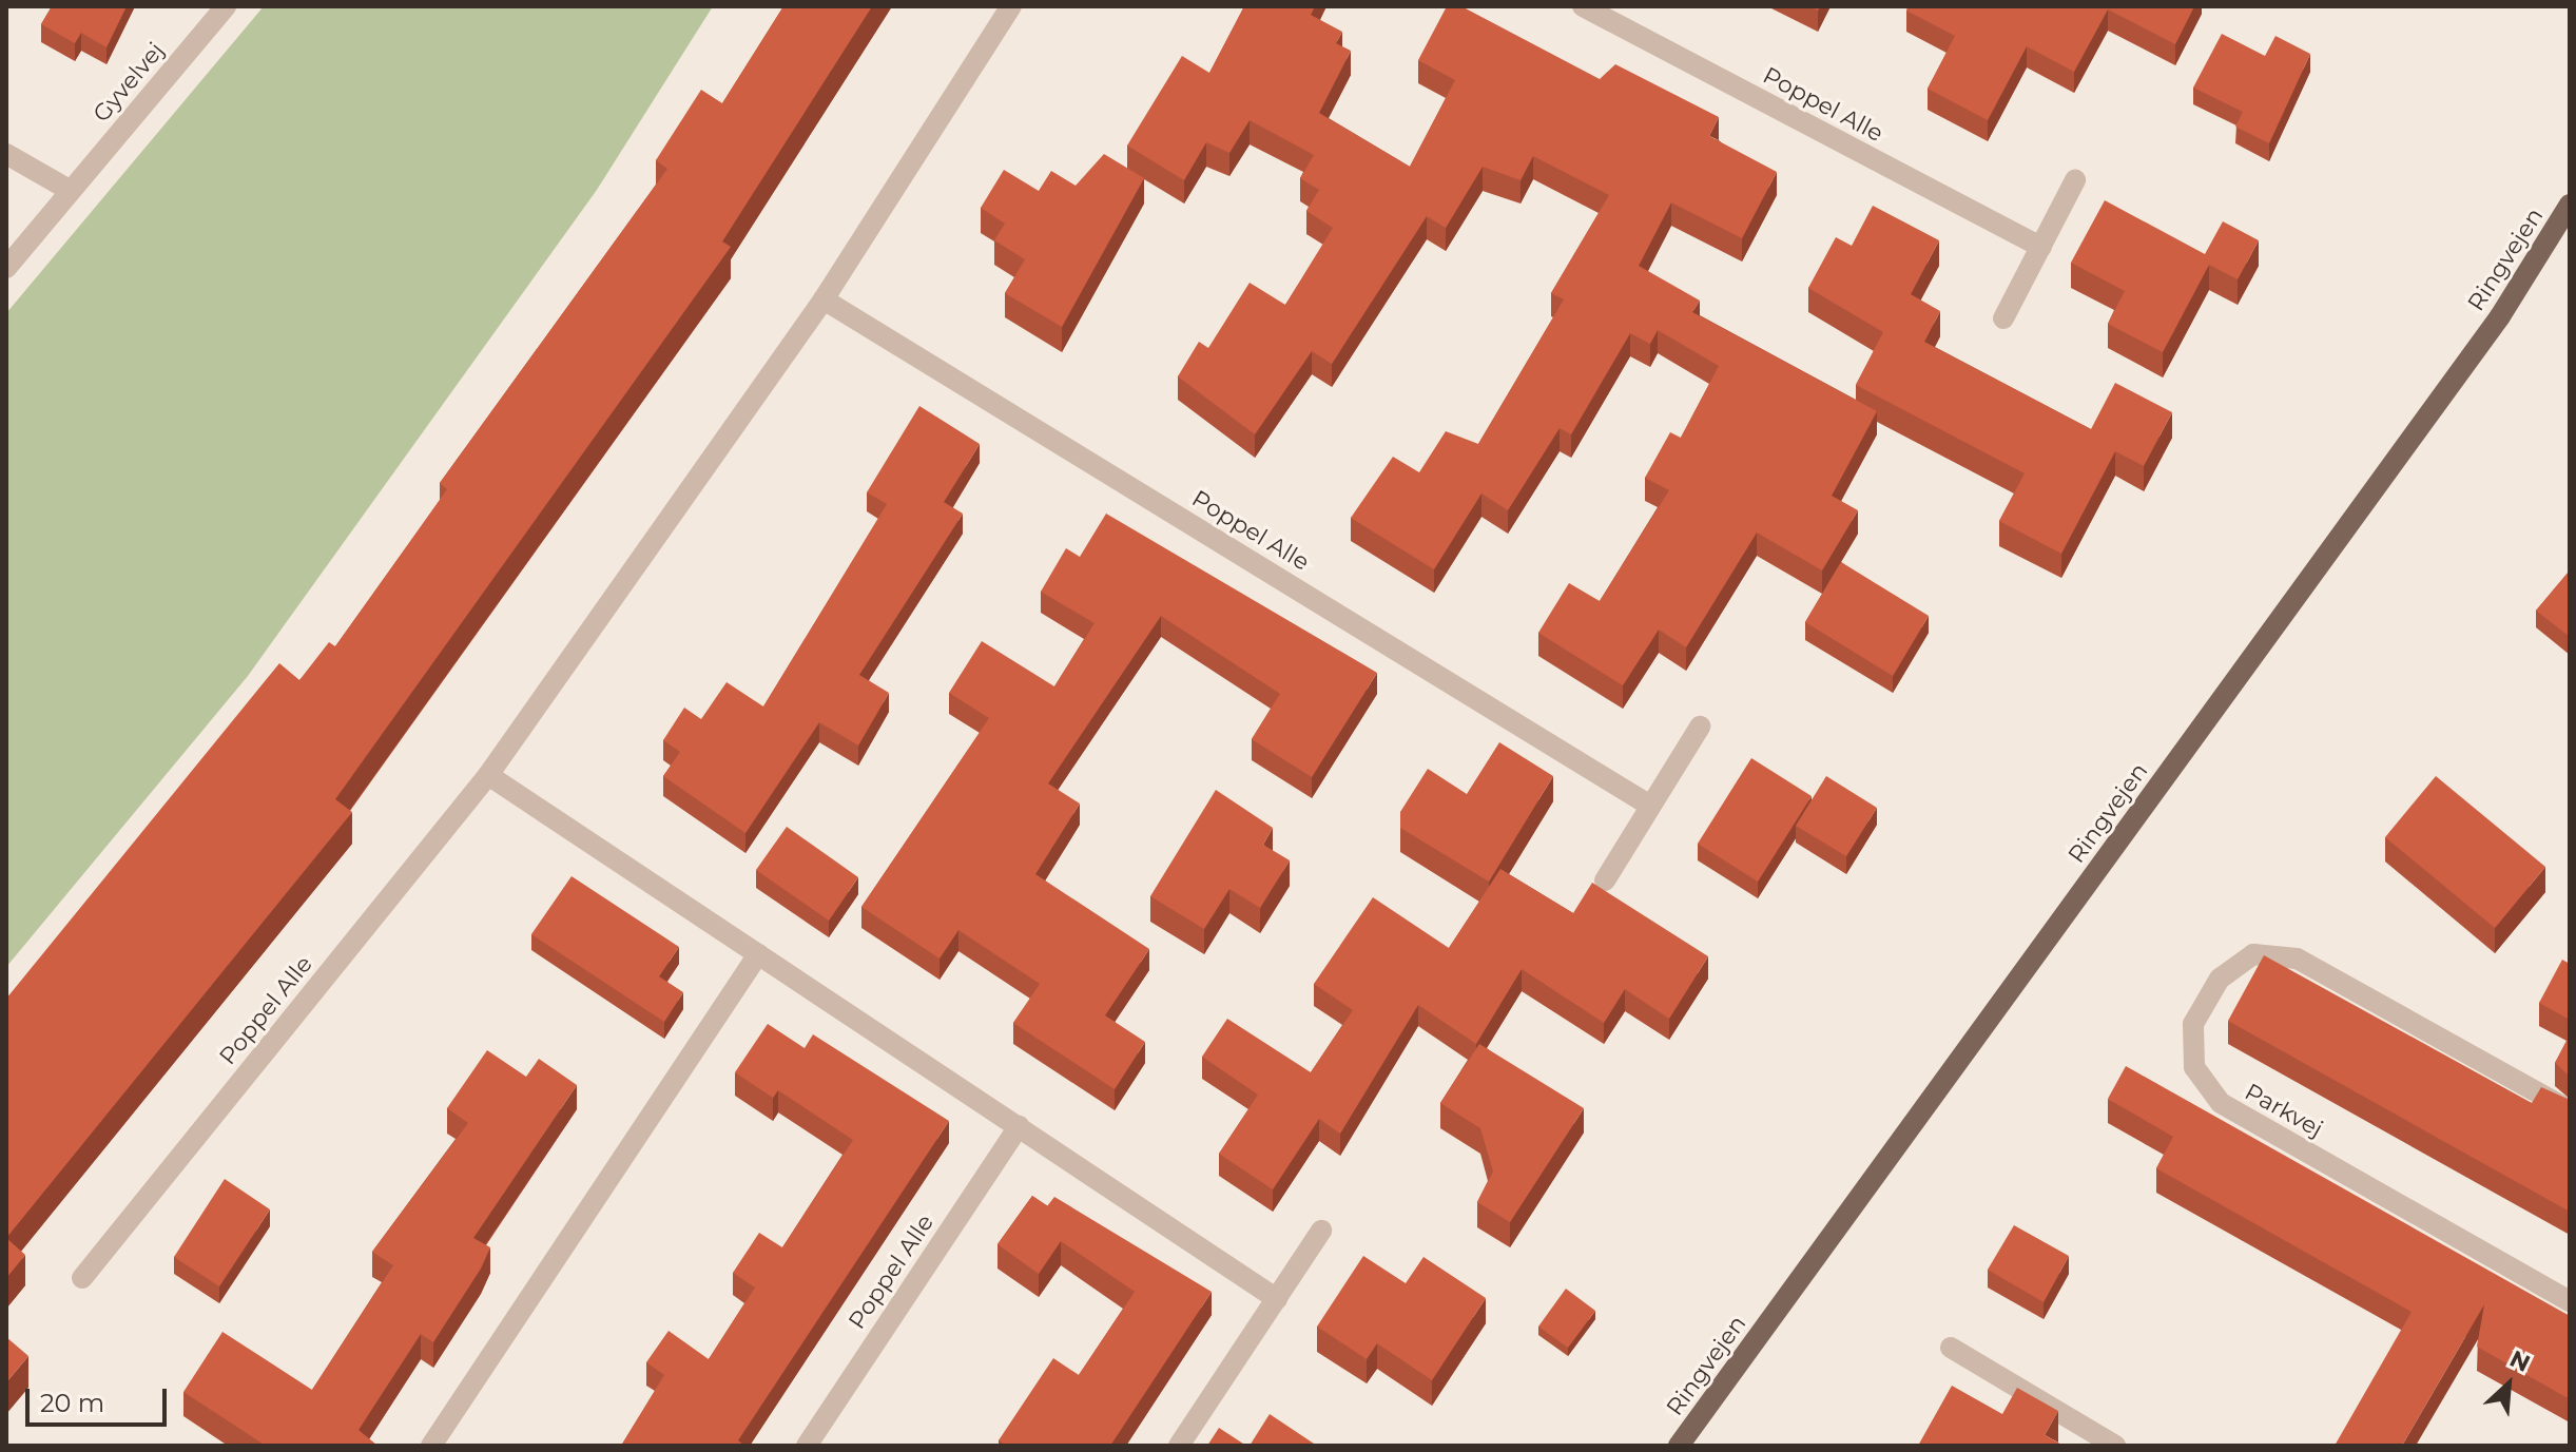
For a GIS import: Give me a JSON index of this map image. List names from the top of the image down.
{
  "streets": {
    "main road": ["Ringvejen"],
    "street": ["Gyvelvej", "Poppel Alle", "Parkvej"]
  },
  "scale_bar": "20 m",
  "north": "top right"
}
